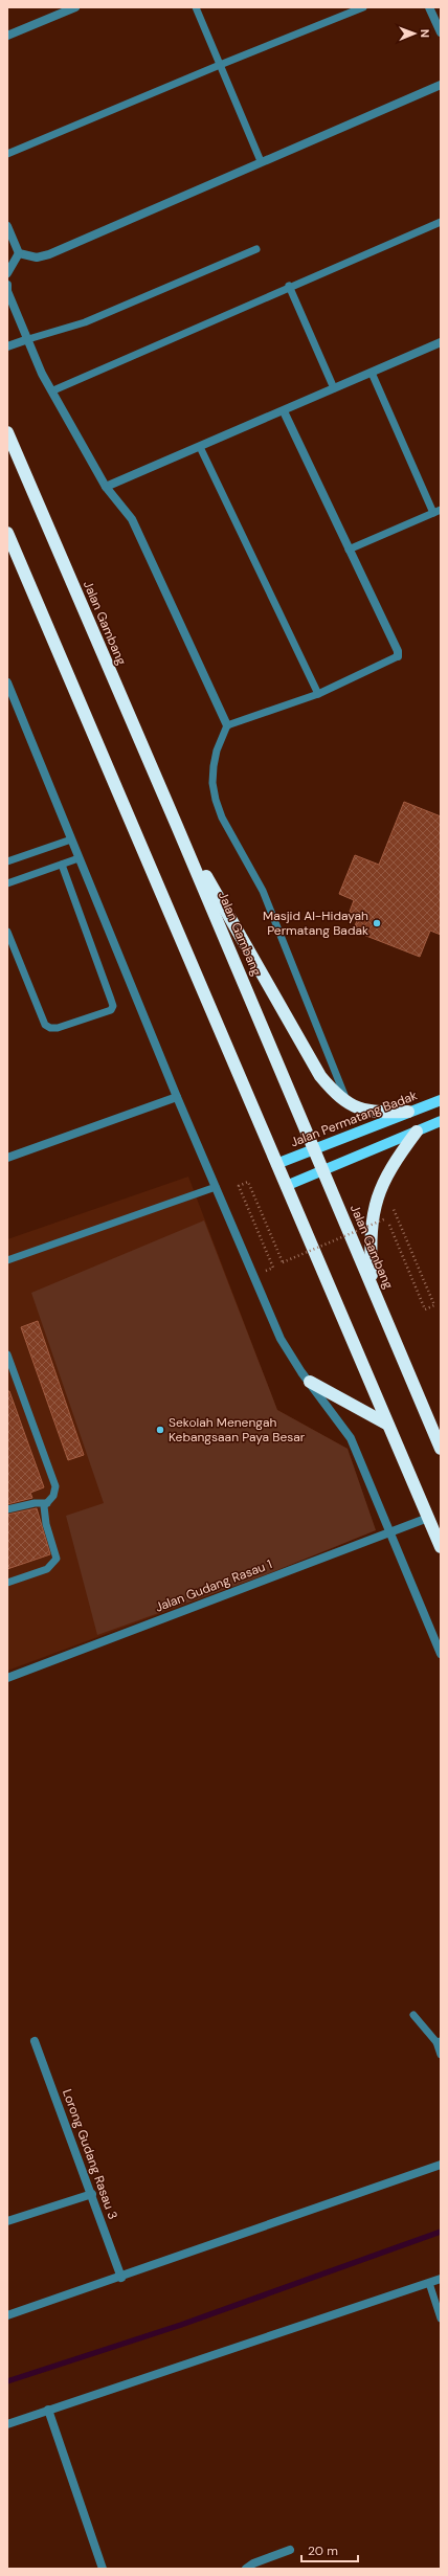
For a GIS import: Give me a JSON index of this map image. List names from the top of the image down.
{
  "streets": {
    "highway": ["Jalan Gambang"],
    "main road": ["Jalan Permatang Badak"],
    "street": ["Jalan Gudang Rasau 1", "Lorong Gudang Rasau 3"]
  },
  "crossings": [
    ["Jalan Gambang", "Jalan Permatang Badak"]
  ],
  "places": ["Masjid Al-Hidayah Permatang Badak", "Sekolah Menengah Kebangsaan Paya Besar"],
  "scale_bar": "20 m",
  "north": "right"
}
